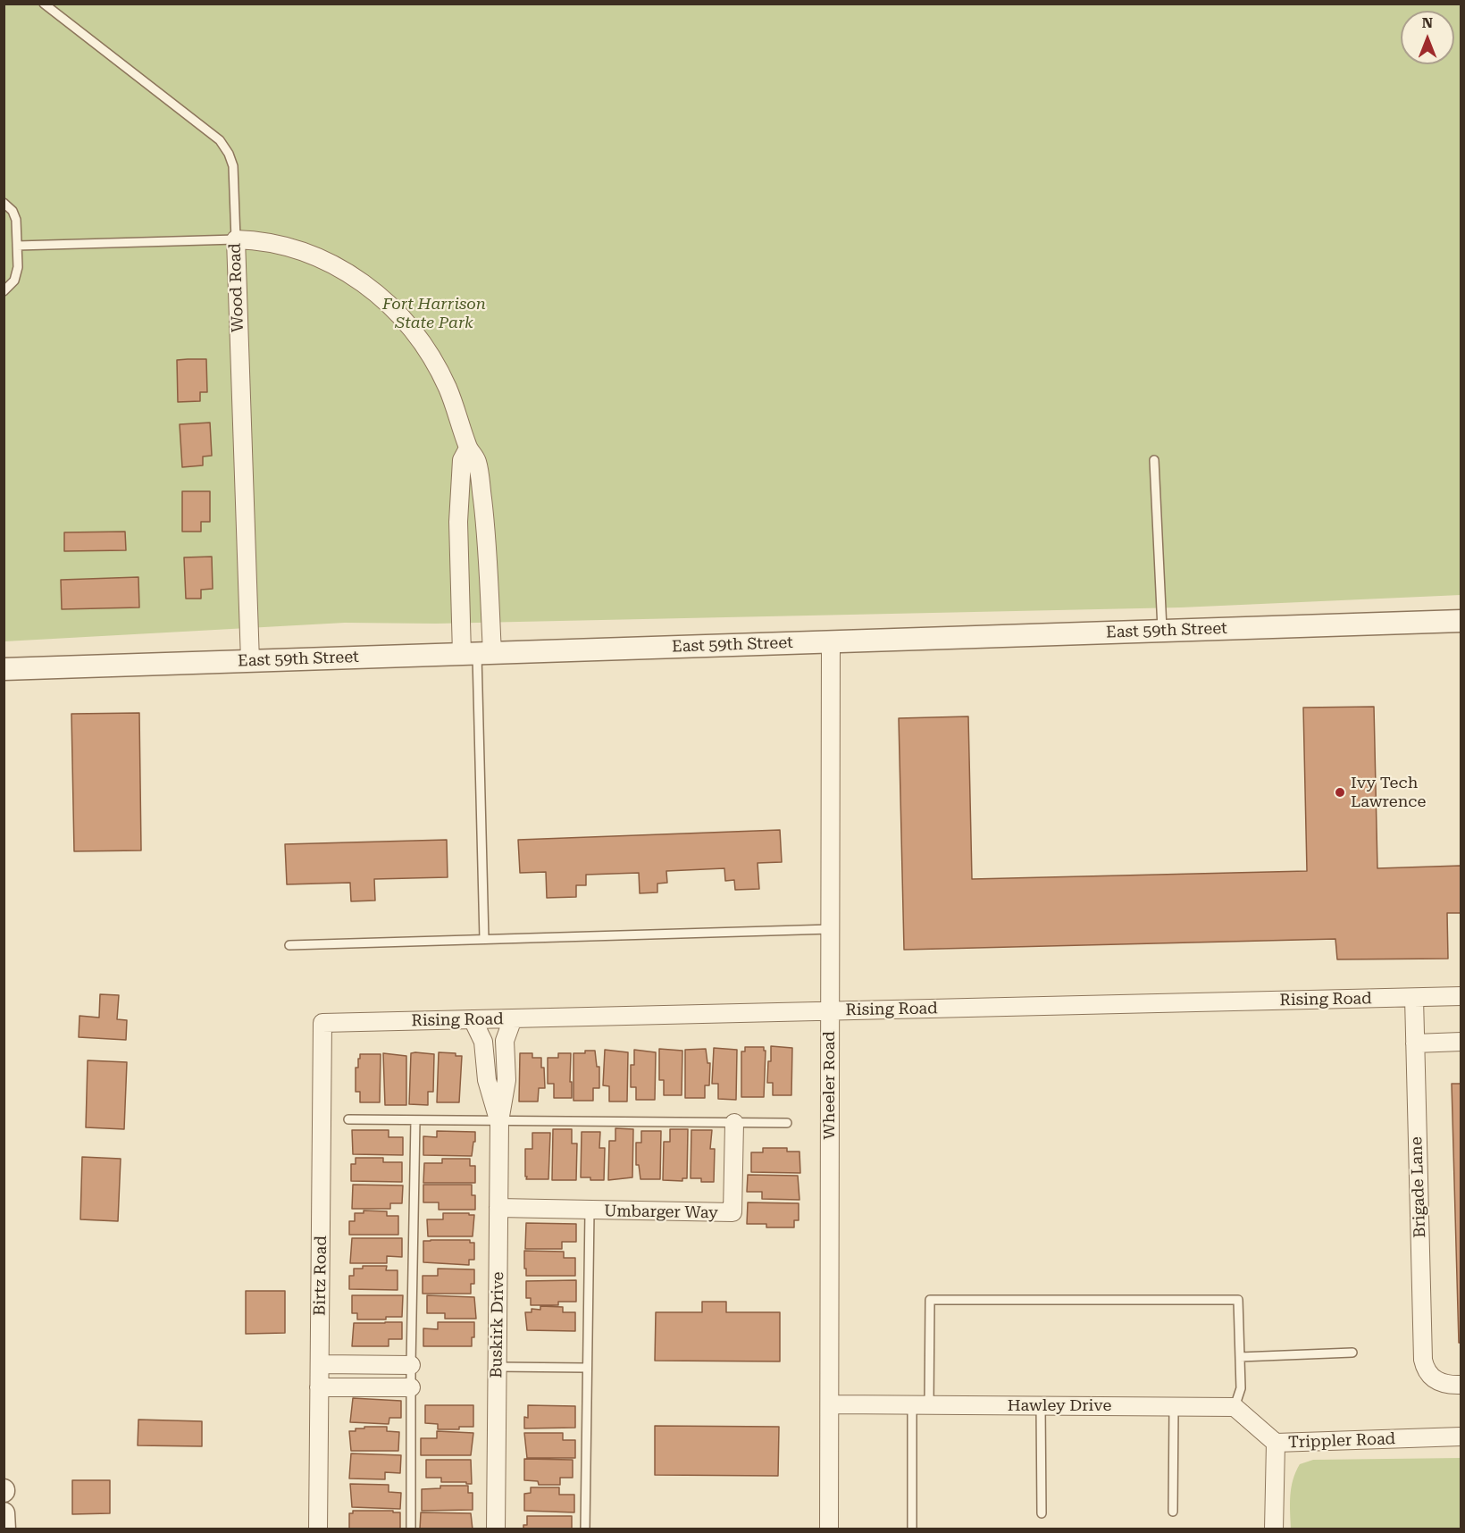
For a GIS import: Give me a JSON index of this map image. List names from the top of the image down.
{
  "streets": {
    "street": [
      "Wood Road",
      "East 59th Street",
      "Rising Road",
      "Wheeler Road",
      "Brigade Lane",
      "Umbarger Way",
      "Birtz Road",
      "Buskirk Drive",
      "Hawley Drive",
      "Trippler Road"
    ]
  },
  "crossings": [
    ["Wood Road", "East 59th Street"],
    ["East 59th Street", "Wheeler Road"],
    ["Rising Road", "Wheeler Road"],
    ["Rising Road", "Brigade Lane"],
    ["Rising Road", "Birtz Road"],
    ["Rising Road", "Buskirk Drive"],
    ["Wheeler Road", "Hawley Drive"],
    ["Umbarger Way", "Buskirk Drive"]
  ],
  "parks": ["Fort Harrison State Park"],
  "places": ["Ivy Tech Lawrence"],
  "north": "top"
}
